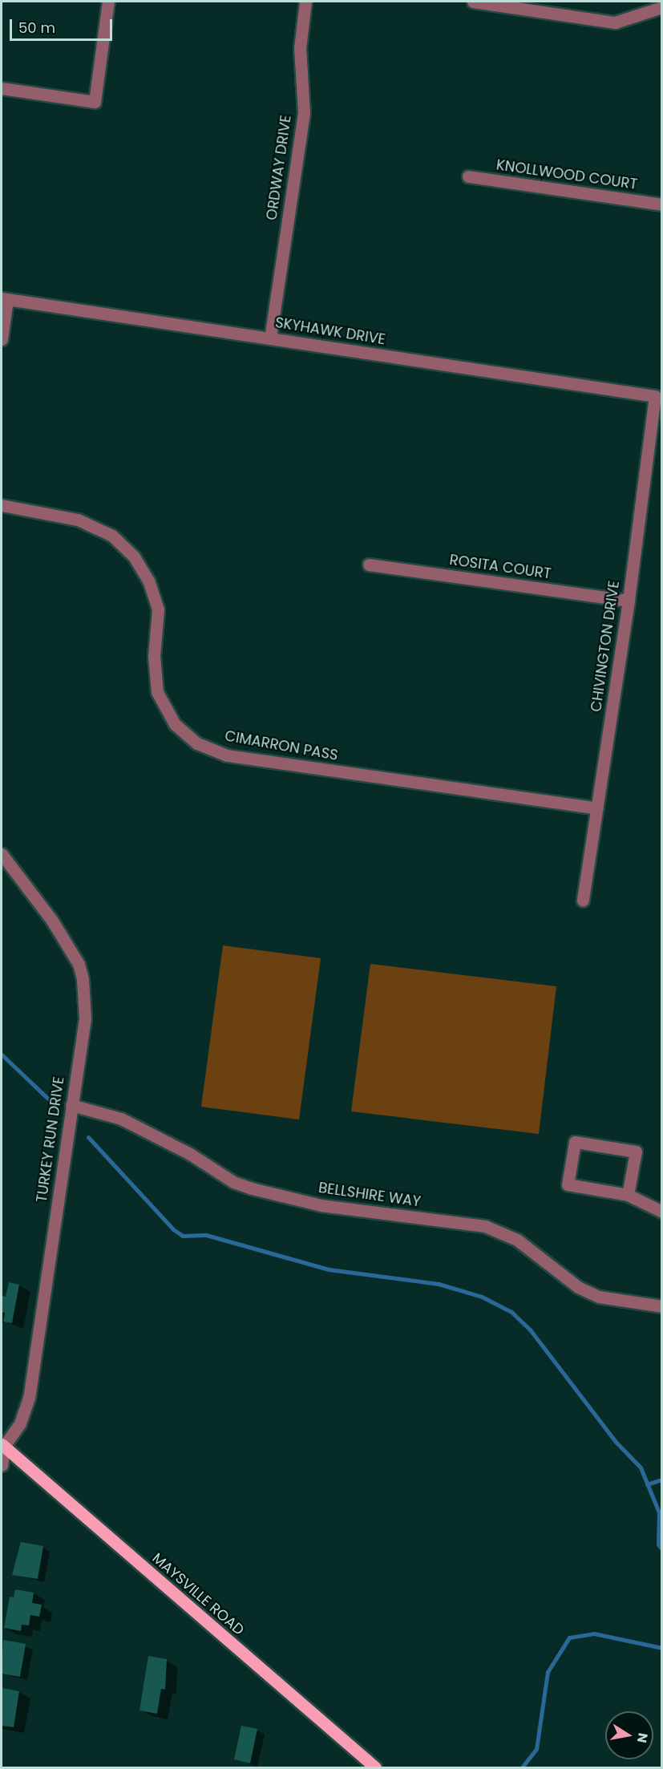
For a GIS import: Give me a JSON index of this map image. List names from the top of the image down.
{
  "streets": {
    "main road": ["MAYSVILLE ROAD"],
    "street": [
      "ORDWAY DRIVE",
      "KNOLLWOOD COURT",
      "SKYHAWK DRIVE",
      "ROSITA COURT",
      "CHIVINGTON DRIVE",
      "CIMARRON PASS",
      "TURKEY RUN DRIVE",
      "BELLSHIRE WAY"
    ]
  },
  "crossings": [
    ["ORDWAY DRIVE", "SKYHAWK DRIVE"],
    ["SKYHAWK DRIVE", "CHIVINGTON DRIVE"],
    ["ROSITA COURT", "CHIVINGTON DRIVE"],
    ["CHIVINGTON DRIVE", "CIMARRON PASS"],
    ["TURKEY RUN DRIVE", "BELLSHIRE WAY"],
    ["TURKEY RUN DRIVE", "MAYSVILLE ROAD"]
  ],
  "scale_bar": "50 m",
  "north": "right"
}
